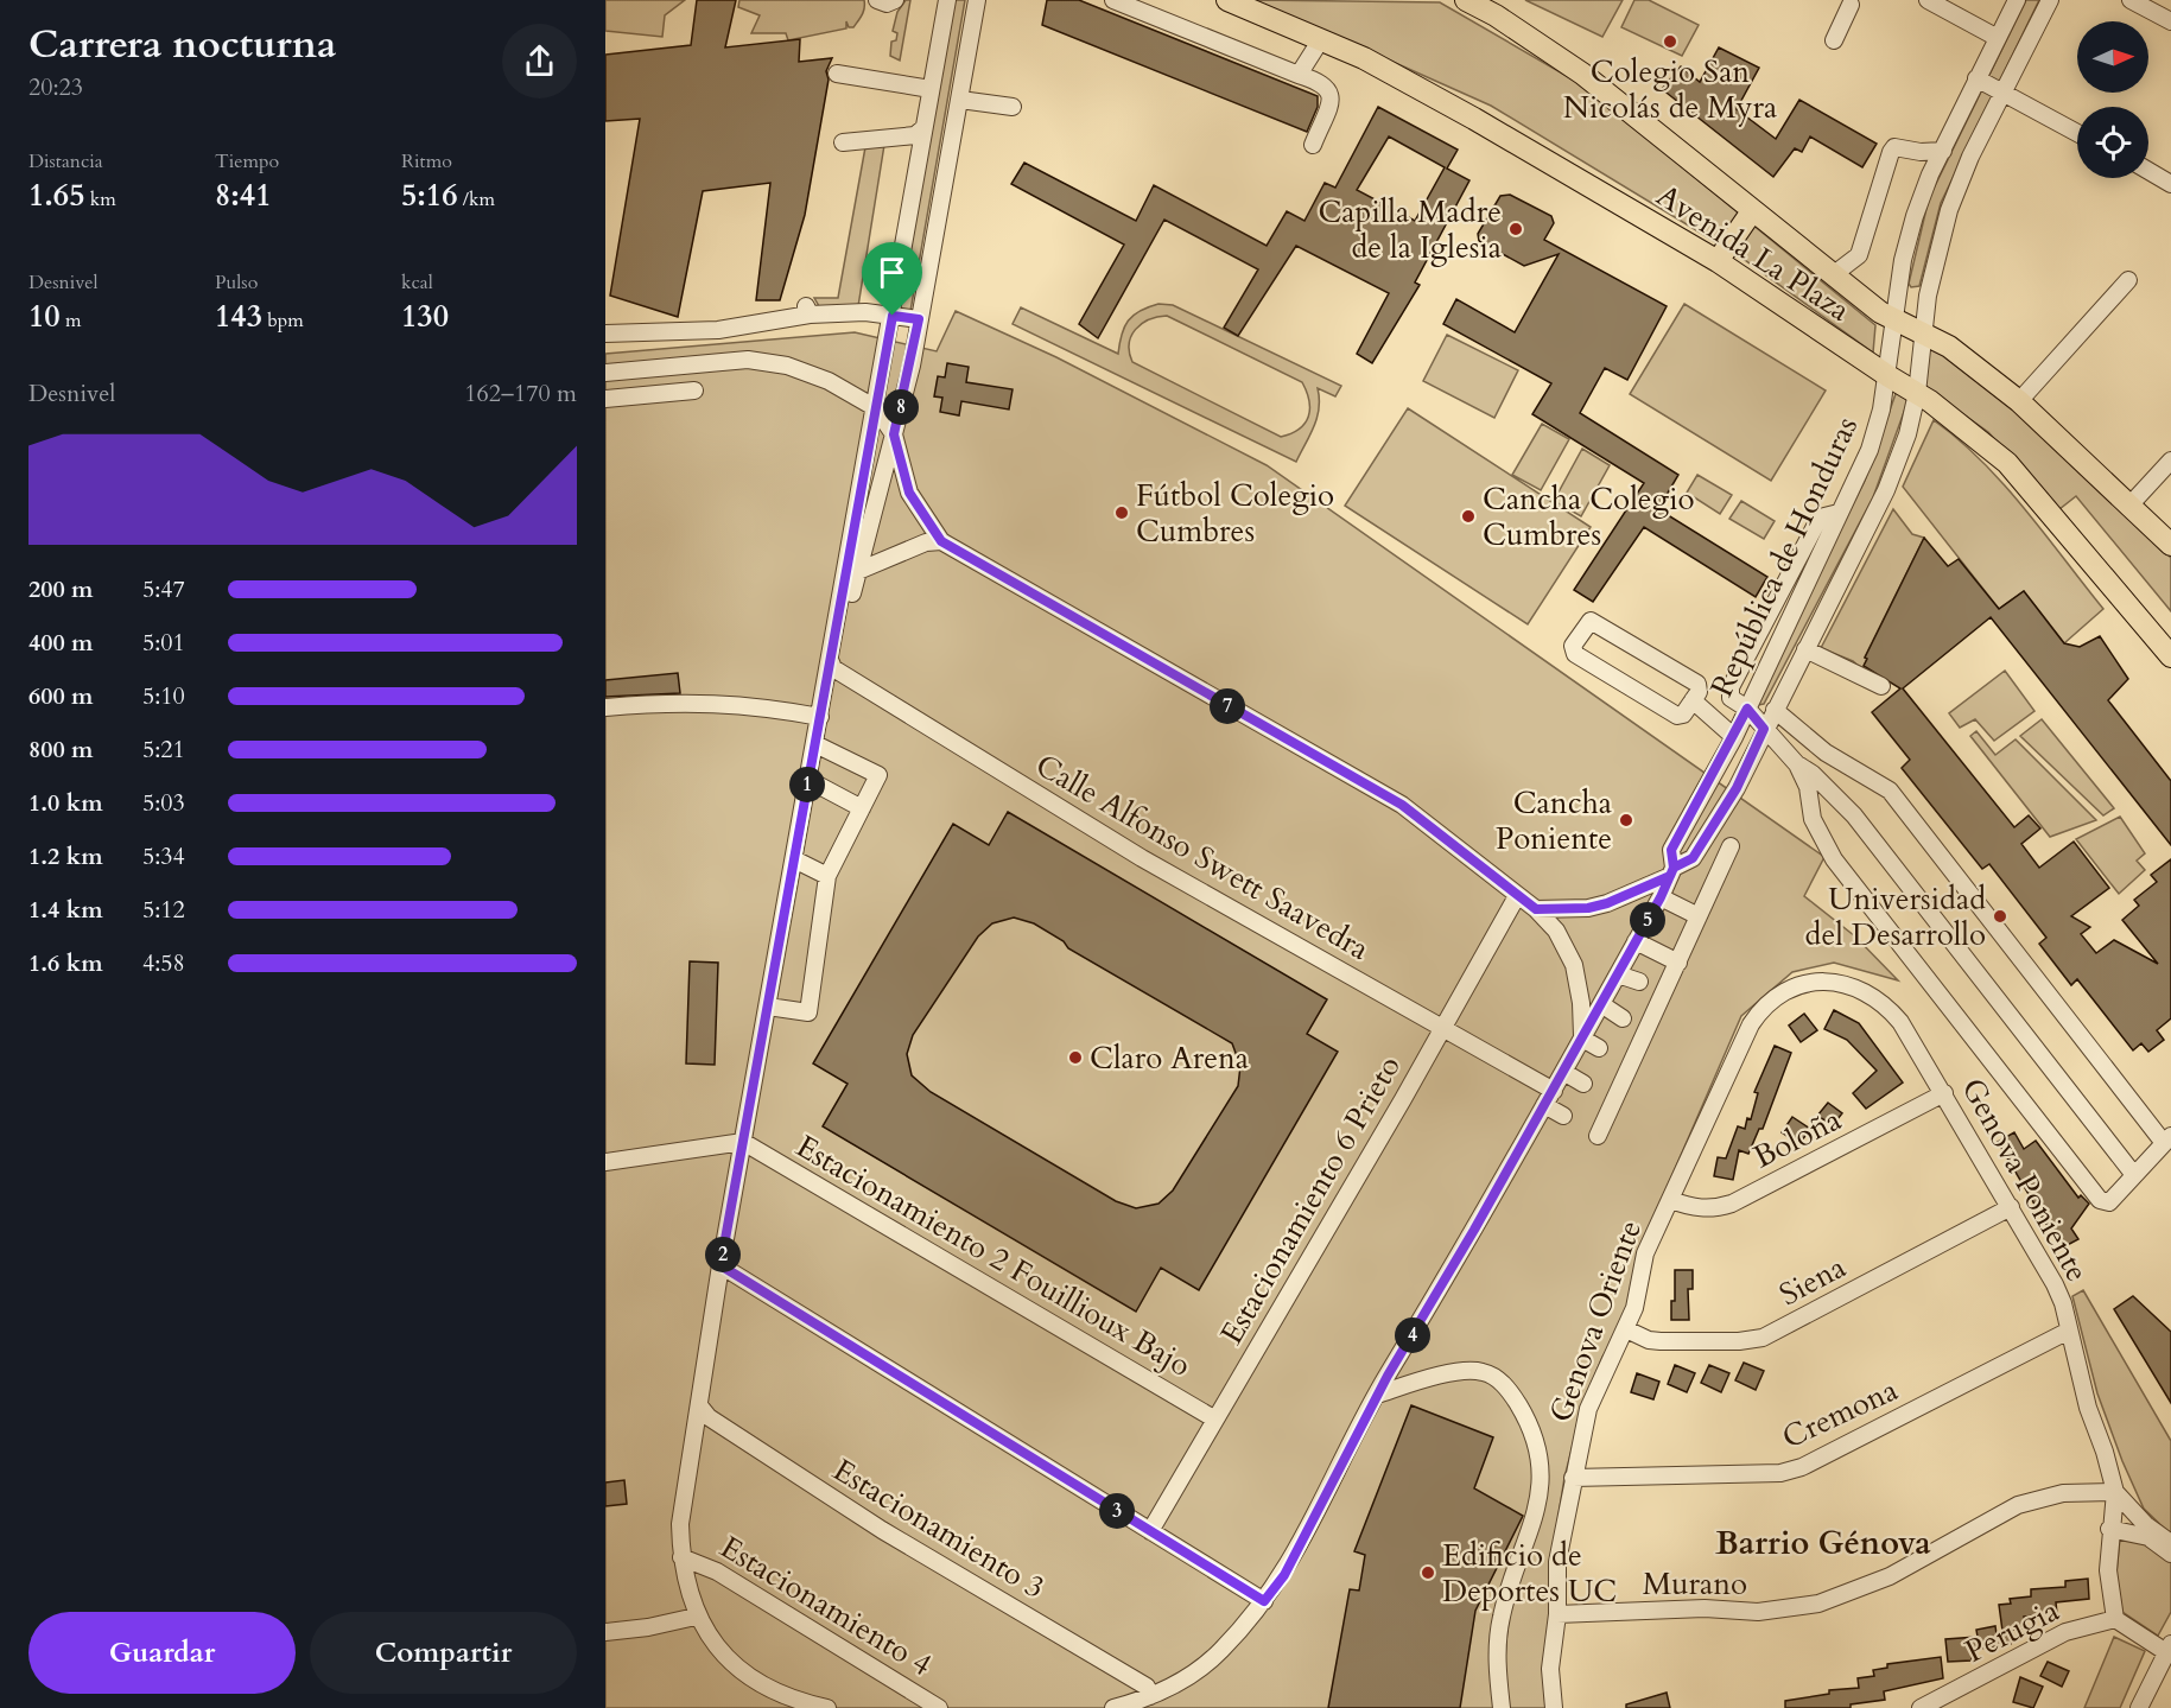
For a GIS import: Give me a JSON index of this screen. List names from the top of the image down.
{
  "streets": {
    "main road": ["Avenida La Plaza"],
    "street": [
      "República de Honduras",
      "Calle Alfonso Swett Saavedra",
      "Boloña",
      "Genova Poniente",
      "Estacionamiento 6 Prieto",
      "Estacionamiento 2 Fouillioux Bajo",
      "Siena",
      "Genova Oriente",
      "Cremona",
      "Estacionamiento 3",
      "Murano",
      "Estacionamiento 4",
      "Perugia"
    ]
  },
  "crossings": [
    ["Avenida La Plaza", "República de Honduras"],
    ["República de Honduras", "Calle Alfonso Swett Saavedra"],
    ["República de Honduras", "Estacionamiento 3"],
    ["Calle Alfonso Swett Saavedra", "Estacionamiento 6 Prieto"],
    ["Boloña", "Genova Poniente"],
    ["Boloña", "Genova Oriente"],
    ["Genova Poniente", "Siena"],
    ["Genova Poniente", "Genova Oriente"],
    ["Genova Poniente", "Cremona"],
    ["Genova Poniente", "Murano"],
    ["Genova Poniente", "Perugia"],
    ["Estacionamiento 6 Prieto", "Estacionamiento 2 Fouillioux Bajo"],
    ["Siena", "Genova Oriente"],
    ["Genova Oriente", "Cremona"],
    ["Genova Oriente", "Murano"]
  ],
  "districts": ["Barrio Génova"],
  "places": [
    "Colegio San Nicolás de Myra",
    "Capilla Madre de la Iglesia",
    "Fútbol Colegio Cumbres",
    "Cancha Colegio Cumbres",
    "Cancha Poniente",
    "Universidad del Desarrollo",
    "Claro Arena",
    "Edificio de Deportes UC"
  ],
  "north": "right",
  "page": {
    "heading": ["Carrera nocturna", "20:23"],
    "stats": [
      ["Distancia", "1.65 km"],
      ["Tiempo", "8:41"],
      ["Ritmo", "5:16 /km"],
      ["Desnivel", "10 m"],
      ["Pulso", "143 bpm"],
      ["kcal", "130"]
    ],
    "chart": ["Desnivel", "162–170 m"],
    "pins": [
      "8",
      "7",
      "1",
      "5",
      "2",
      "4",
      "3"
    ],
    "list": [
      {
        "name": "200 m",
        "note": "5:47"
      },
      {
        "name": "400 m",
        "note": "5:01"
      },
      {
        "name": "600 m",
        "note": "5:10"
      },
      {
        "name": "800 m",
        "note": "5:21"
      },
      {
        "name": "1.0 km",
        "note": "5:03"
      },
      {
        "name": "1.2 km",
        "note": "5:34"
      },
      {
        "name": "1.4 km",
        "note": "5:12"
      },
      {
        "name": "1.6 km",
        "note": "4:58"
      }
    ],
    "buttons": ["Guardar", "Compartir"]
  }
}
